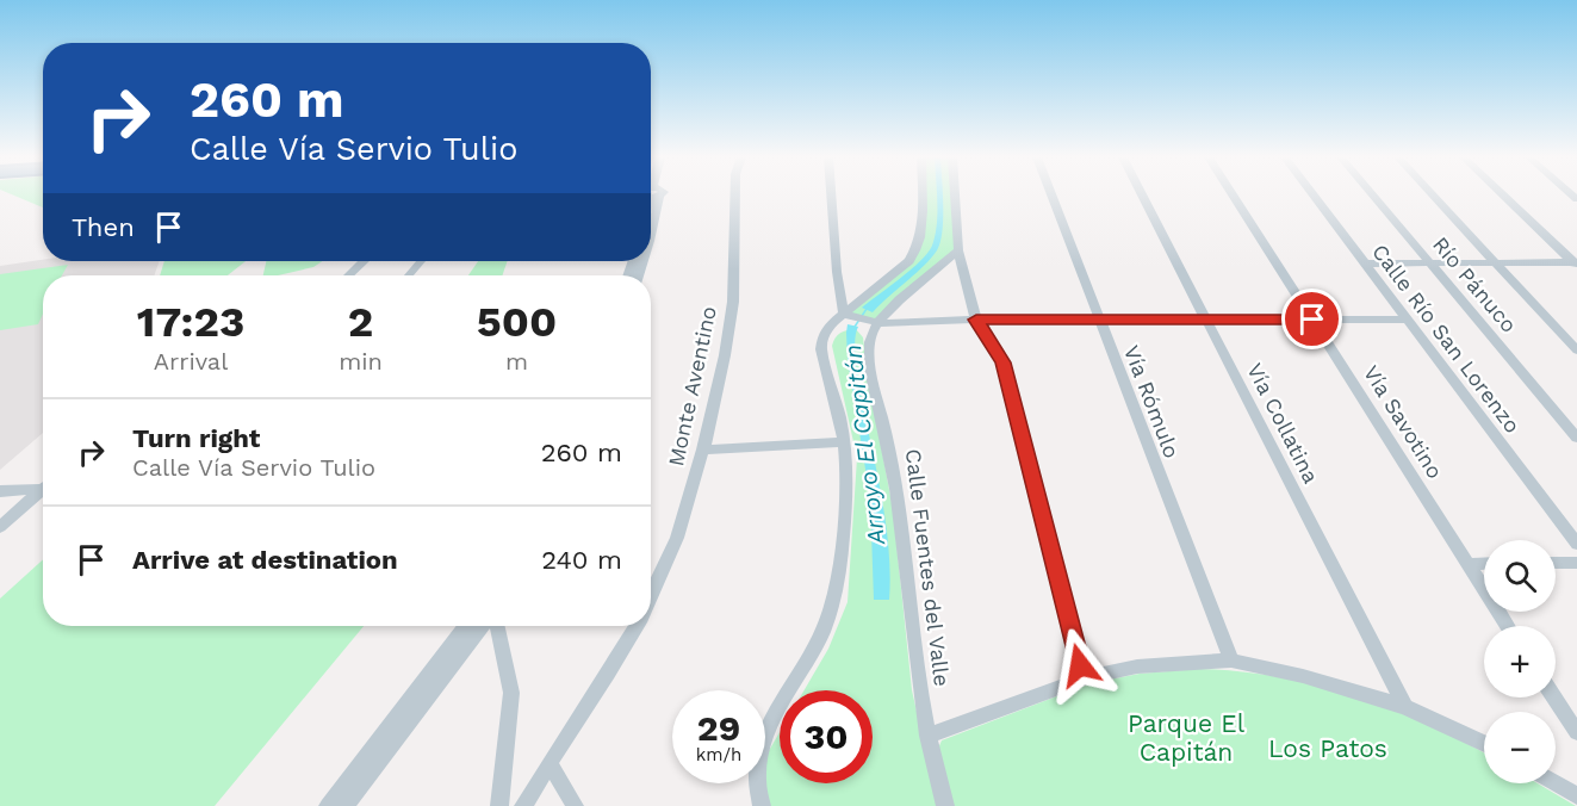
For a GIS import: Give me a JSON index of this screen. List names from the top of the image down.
{
  "streets": {
    "street": [
      "Río Pánuco",
      "Calle Río San Lorenzo",
      "Monte Aventino",
      "Vía Rómulo",
      "Vía Savotino",
      "Vía Collatina",
      "Calle Fuentes del Valle"
    ]
  },
  "water": ["Arroyo El Capitán"],
  "parks": ["Parque El Capitán", "Los Patos"],
  "page": {
    "turn": ["260 m", "Calle Vía Servio Tulio"],
    "then": "Then",
    "eta": [
      "17:23",
      "Arrival",
      "2",
      "min",
      "500",
      "m"
    ],
    "list": [
      {
        "name": "Turn right",
        "note": "Calle Vía Servio Tulio",
        "value": "260 m"
      },
      {
        "name": "Arrive at destination",
        "value": "240 m"
      }
    ],
    "map_buttons": ["+", "−"],
    "speed": "29 km/h",
    "limit": "30"
  }
}
